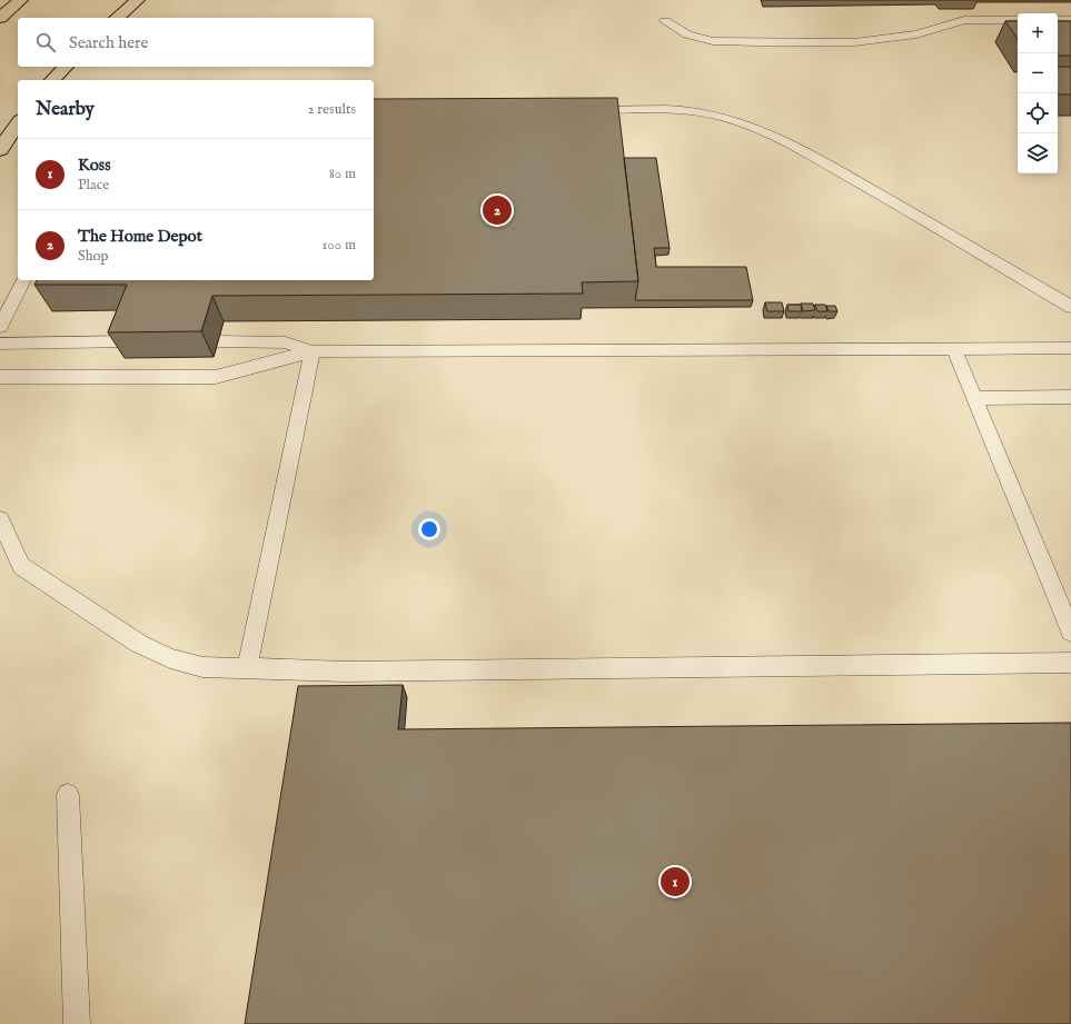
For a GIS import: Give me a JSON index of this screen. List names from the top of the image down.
{
  "page": {
    "map_buttons": ["+", "−"],
    "search": "Search here",
    "heading": ["Nearby", "2 results"],
    "list": [
      {
        "mark": "1",
        "name": "Koss",
        "note": "Place",
        "value": "80 m"
      },
      {
        "mark": "2",
        "name": "The Home Depot",
        "note": "Shop",
        "value": "100 m"
      }
    ],
    "pins": ["2", "1"]
  }
}
